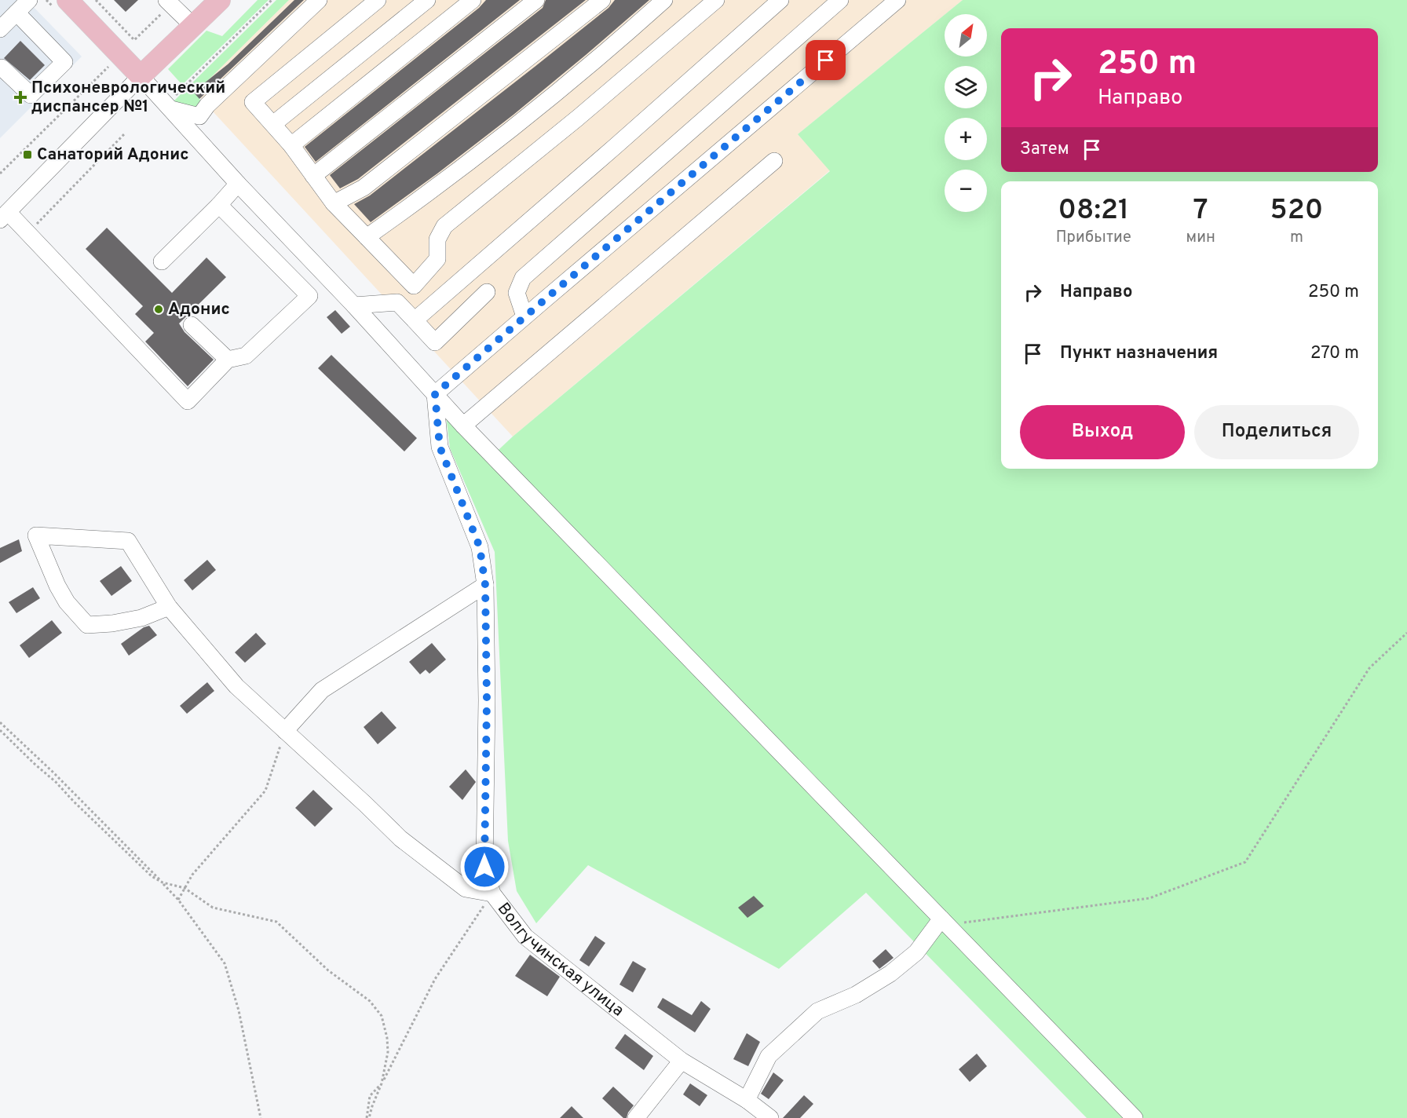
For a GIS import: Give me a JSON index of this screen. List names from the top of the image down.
{
  "streets": {
    "street": ["Волгучинская улица"]
  },
  "places": {
    "health": ["Психоневрологический диспансер №1"],
    "transit": ["Санаторий Адонис"],
    "other": ["Адонис"]
  },
  "north": "top right",
  "page": {
    "map_buttons": ["+", "−"],
    "turn": ["250 m", "Направо"],
    "then": "Затем",
    "eta": [
      "08:21",
      "Прибытие",
      "7",
      "мин",
      "520",
      "m"
    ],
    "list": [
      {
        "name": "Направо",
        "value": "250 m"
      },
      {
        "name": "Пункт назначения",
        "value": "270 m"
      }
    ],
    "buttons": ["Выход", "Поделиться"]
  }
}
